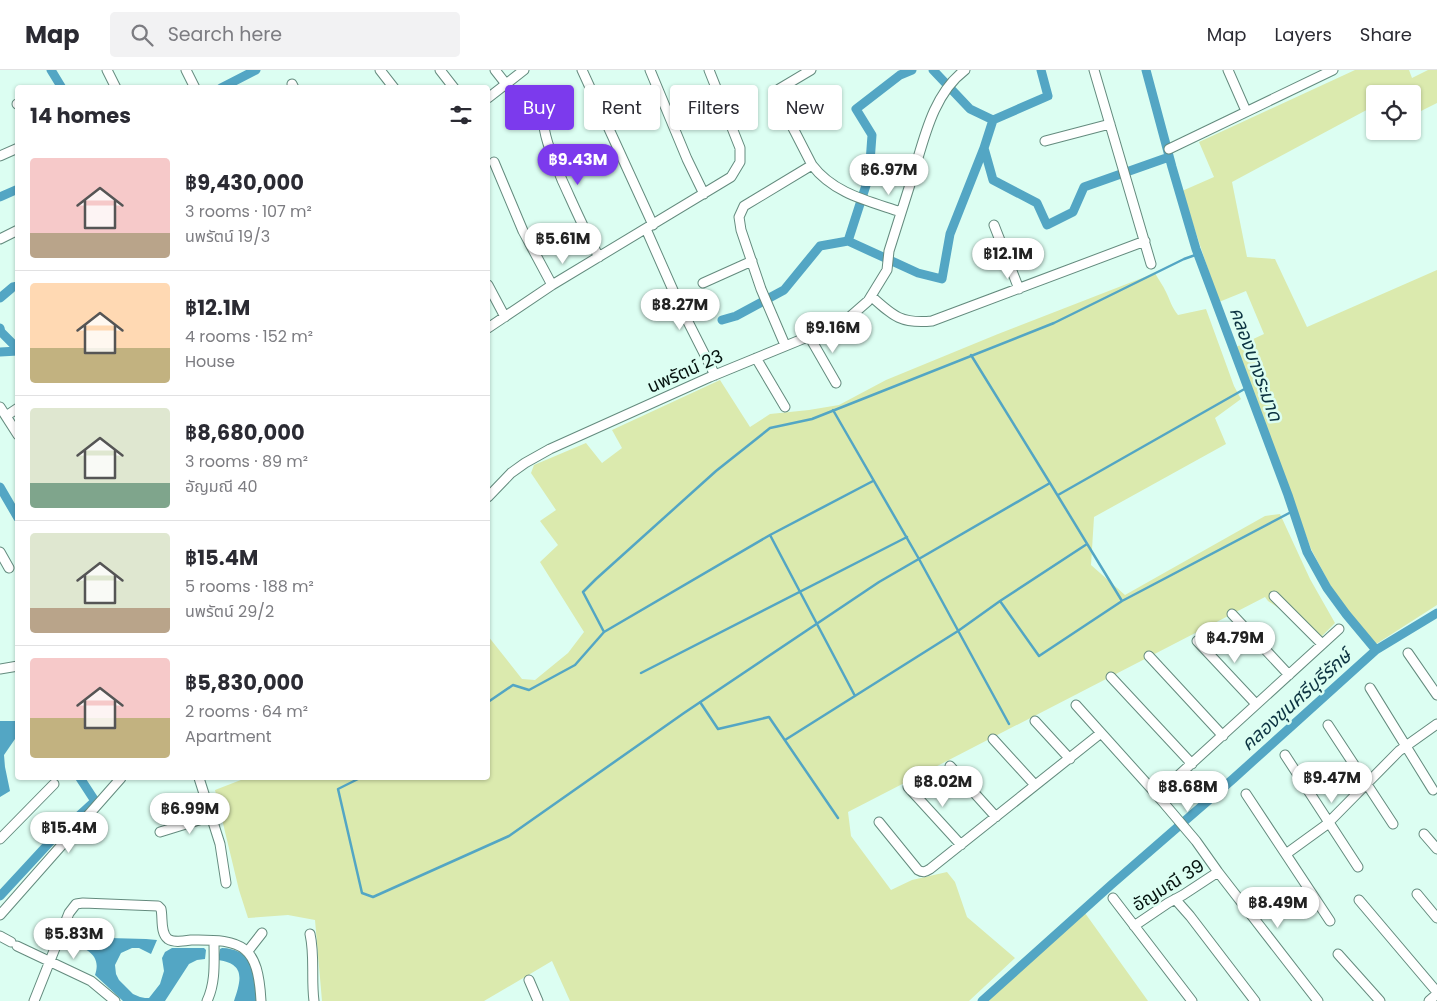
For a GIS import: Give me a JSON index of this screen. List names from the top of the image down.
{
  "streets": {
    "street": ["นพรัตน์ 23", "อัญมณี 39"]
  },
  "water": ["คลองบางระมาด", "คลองขุนศรีบุรีรักษ์"],
  "page": {
    "header": "Map",
    "search": "Search here",
    "nav": ["Map", "Layers", "Share"],
    "chip": [
      "Buy",
      "Rent",
      "Filters",
      "New"
    ],
    "heading": "14 homes",
    "price": [
      "฿9.43M",
      "฿6.97M",
      "฿5.61M",
      "฿12.1M",
      "฿8.27M",
      "฿9.16M",
      "฿4.79M",
      "฿9.47M",
      "฿8.02M",
      "฿8.68M",
      "฿6.99M",
      "฿15.4M",
      "฿8.49M",
      "฿5.83M"
    ],
    "list": [
      {
        "name": "฿9,430,000",
        "note": "3 rooms · 107 m² · นพรัตน์ 19/3"
      },
      {
        "name": "฿12.1M",
        "note": "4 rooms · 152 m² · House"
      },
      {
        "name": "฿8,680,000",
        "note": "3 rooms · 89 m² · อัญมณี 40"
      },
      {
        "name": "฿15.4M",
        "note": "5 rooms · 188 m² · นพรัตน์ 29/2"
      },
      {
        "name": "฿5,830,000",
        "note": "2 rooms · 64 m² · Apartment"
      }
    ]
  }
}
